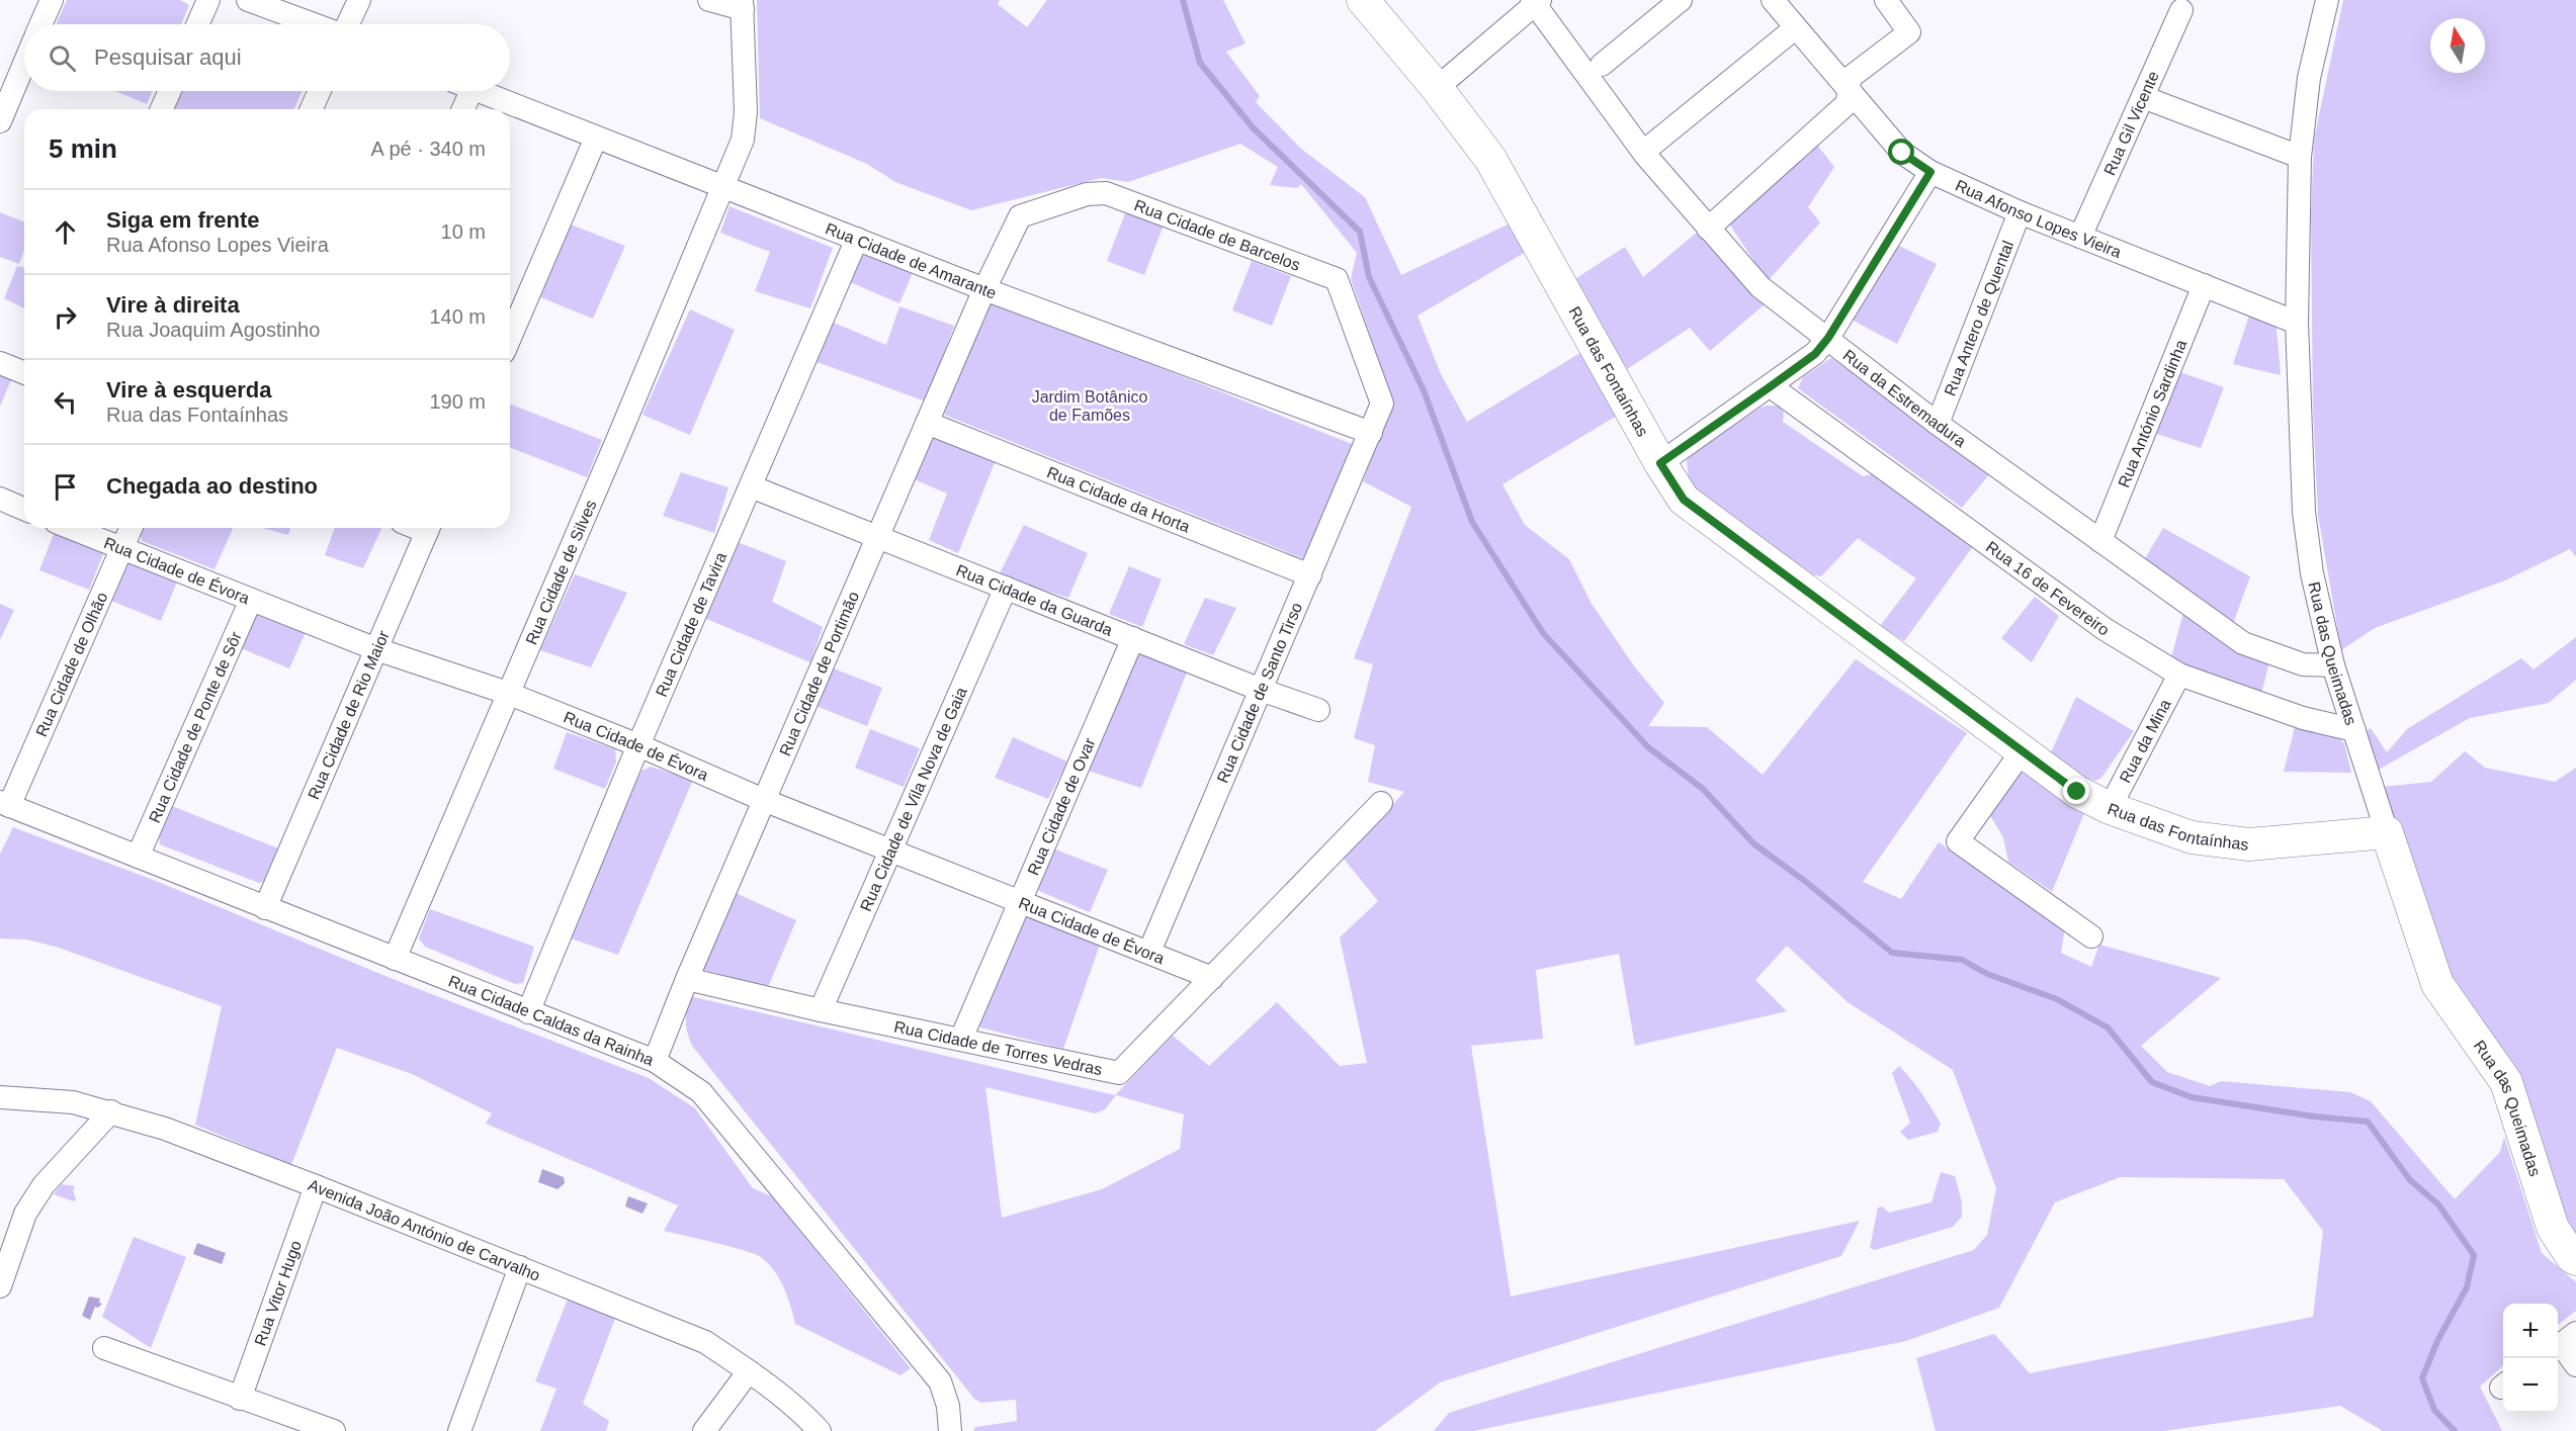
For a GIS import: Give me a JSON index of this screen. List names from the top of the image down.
{
  "streets": {
    "street": [
      "Rua Gil Vicente",
      "Rua Afonso Lopes Vieira",
      "Rua Cidade de Barcelos",
      "Rua Cidade de Amarante",
      "Rua Antero de Quental",
      "Rua das Fontaínhas",
      "Rua da Estremadura",
      "Rua António Sardinha",
      "Rua Cidade da Horta",
      "Rua Cidade de Évora",
      "Rua Cidade de Silves",
      "Rua 16 de Fevereiro",
      "Rua Cidade da Guarda",
      "Rua Cidade de Tavira",
      "Rua das Queimadas",
      "Rua Cidade de Olhão",
      "Rua Cidade de Portimão",
      "Rua Cidade de Santo Tirso",
      "Rua Cidade de Rio Maior",
      "Rua Cidade de Ponte de Sôr",
      "Rua da Mina",
      "Rua Cidade de Vila Nova de Gaia",
      "Rua Cidade de Ovar",
      "Rua Cidade Caldas da Rainha",
      "Rua Cidade de Torres Vedras",
      "Avenida João António de Carvalho",
      "Rua Vitor Hugo"
    ]
  },
  "crossings": [
    ["Rua Gil Vicente", "Rua Afonso Lopes Vieira"],
    ["Rua Afonso Lopes Vieira", "Rua Antero de Quental"],
    ["Rua Afonso Lopes Vieira", "Rua António Sardinha"],
    ["Rua Afonso Lopes Vieira", "Rua das Queimadas"],
    ["Rua Cidade de Barcelos", "Rua Cidade de Amarante"],
    ["Rua Cidade de Barcelos", "Rua Cidade de Portimão"],
    ["Rua Cidade de Barcelos", "Rua Cidade de Santo Tirso"],
    ["Rua Cidade de Amarante", "Rua Cidade de Silves"],
    ["Rua Cidade de Amarante", "Rua Cidade de Tavira"],
    ["Rua Cidade de Amarante", "Rua Cidade de Portimão"],
    ["Rua Cidade de Amarante", "Rua Cidade de Santo Tirso"],
    ["Rua Antero de Quental", "Rua da Estremadura"],
    ["Rua das Fontaínhas", "Rua das Queimadas"],
    ["Rua das Fontaínhas", "Rua da Mina"],
    ["Rua da Estremadura", "Rua António Sardinha"],
    ["Rua da Estremadura", "Rua das Queimadas"],
    ["Rua Cidade da Horta", "Rua Cidade de Portimão"],
    ["Rua Cidade da Horta", "Rua Cidade de Santo Tirso"],
    ["Rua Cidade de Évora", "Rua Cidade de Silves"],
    ["Rua Cidade de Évora", "Rua Cidade de Tavira"],
    ["Rua Cidade de Évora", "Rua Cidade de Olhão"],
    ["Rua Cidade de Évora", "Rua Cidade de Portimão"],
    ["Rua Cidade de Évora", "Rua Cidade de Santo Tirso"],
    ["Rua Cidade de Évora", "Rua Cidade de Rio Maior"],
    ["Rua Cidade de Évora", "Rua Cidade de Ponte de Sôr"],
    ["Rua Cidade de Évora", "Rua Cidade de Vila Nova de Gaia"],
    ["Rua Cidade de Évora", "Rua Cidade de Ovar"],
    ["Rua Cidade de Évora", "Rua Cidade de Torres Vedras"],
    ["Rua Cidade de Silves", "Rua Cidade Caldas da Rainha"],
    ["Rua 16 de Fevereiro", "Rua das Queimadas"],
    ["Rua 16 de Fevereiro", "Rua da Mina"],
    ["Rua Cidade da Guarda", "Rua Cidade de Tavira"],
    ["Rua Cidade da Guarda", "Rua Cidade de Portimão"],
    ["Rua Cidade da Guarda", "Rua Cidade de Santo Tirso"],
    ["Rua Cidade da Guarda", "Rua Cidade de Vila Nova de Gaia"],
    ["Rua Cidade da Guarda", "Rua Cidade de Ovar"],
    ["Rua Cidade de Tavira", "Rua Cidade Caldas da Rainha"],
    ["Rua Cidade de Olhão", "Rua Cidade Caldas da Rainha"],
    ["Rua Cidade de Portimão", "Rua Cidade Caldas da Rainha"],
    ["Rua Cidade de Portimão", "Rua Cidade de Torres Vedras"],
    ["Rua Cidade de Rio Maior", "Rua Cidade Caldas da Rainha"],
    ["Rua Cidade de Ponte de Sôr", "Rua Cidade Caldas da Rainha"],
    ["Rua Cidade de Vila Nova de Gaia", "Rua Cidade de Torres Vedras"],
    ["Rua Cidade de Ovar", "Rua Cidade de Torres Vedras"],
    ["Avenida João António de Carvalho", "Rua Vitor Hugo"]
  ],
  "parks": ["Jardim Botânico de Famões"],
  "north": "top",
  "page": {
    "search": "Pesquisar aqui",
    "heading": ["5 min", "A pé · 340 m"],
    "list": [
      ["Siga em frente", "Rua Afonso Lopes Vieira", "10 m"],
      ["Vire à direita", "Rua Joaquim Agostinho", "140 m"],
      ["Vire à esquerda", "Rua das Fontaínhas", "190 m"],
      "Chegada ao destino"
    ],
    "map_buttons": ["+", "−"]
  }
}
